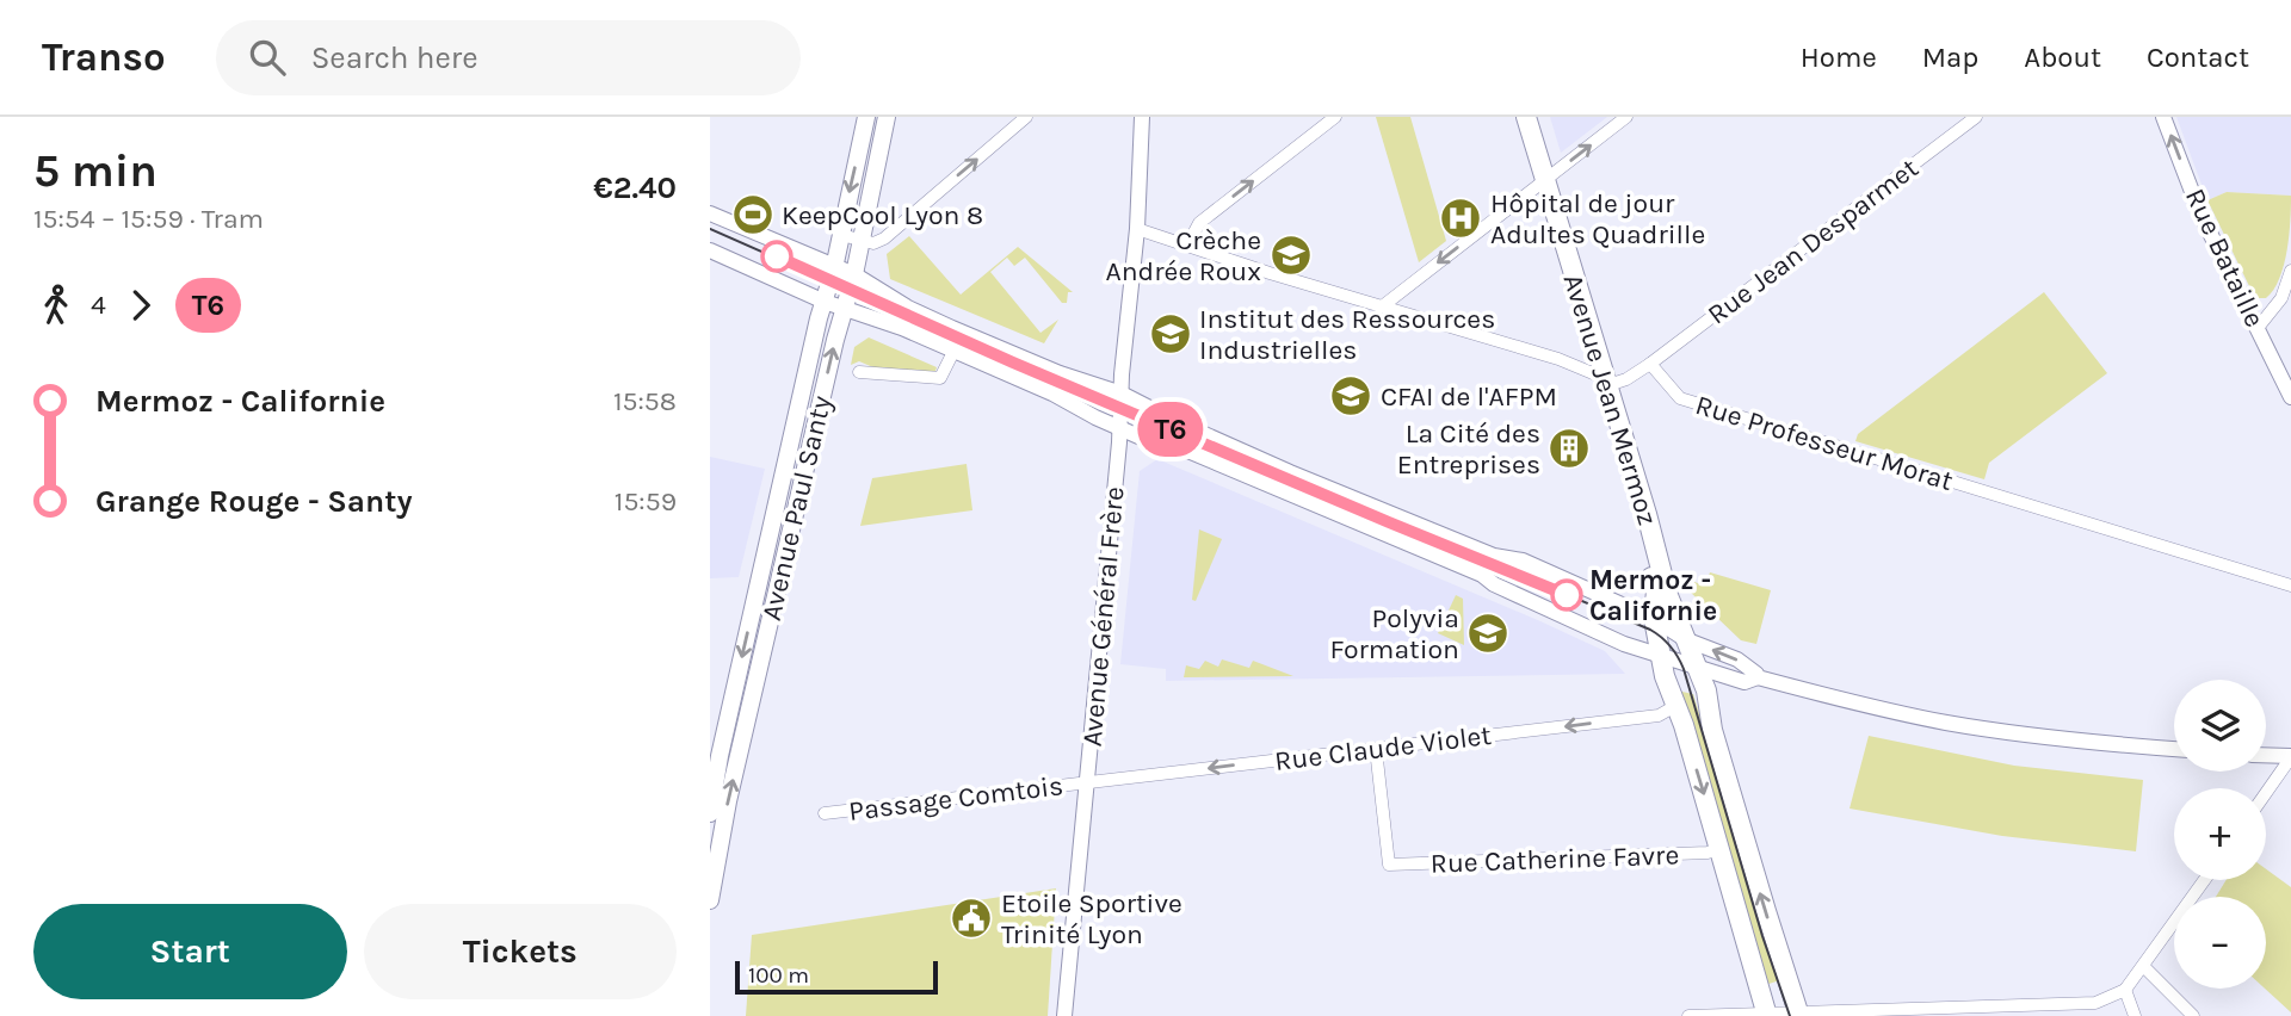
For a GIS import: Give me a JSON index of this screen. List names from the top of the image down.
{
  "streets": {
    "main road": ["Avenue Jean Mermoz", "Avenue Paul Santy"],
    "street": [
      "Rue Jean Desparmet",
      "Rue Bataille",
      "Rue Professeur Morat",
      "Avenue Général Frère",
      "Rue Claude Violet",
      "Passage Comtois",
      "Rue Catherine Favre"
    ]
  },
  "crossings": [
    ["Rue Jean Desparmet", "Rue Professeur Morat"],
    ["Avenue Jean Mermoz", "Rue Claude Violet"],
    ["Avenue Jean Mermoz", "Rue Catherine Favre"],
    ["Avenue Général Frère", "Rue Claude Violet"],
    ["Avenue Général Frère", "Passage Comtois"],
    ["Rue Claude Violet", "Passage Comtois"],
    ["Rue Claude Violet", "Rue Catherine Favre"]
  ],
  "one_way": ["Rue Bataille", "Rue Claude Violet"],
  "places": {
    "sports": ["KeepCool Lyon 8"],
    "hospital": ["Hôpital de jour Adultes Quadrille"],
    "school or university": [
      "Crèche Andrée Roux",
      "Institut des Ressources Industrielles",
      "CFAI de l'AFPM",
      "Polyvia Formation"
    ],
    "building": ["La Cité des Entreprises"],
    "other": ["Mermoz - Californie"],
    "public building": ["Etoile Sportive Trinité Lyon"]
  },
  "lines": ["tram line T6"],
  "scale_bar": "100 m",
  "page": {
    "header": "Transo",
    "search": "Search here",
    "nav": [
      "Home",
      "Map",
      "About",
      "Contact"
    ],
    "heading": ["5 min", "15:54 – 15:59 · Tram", "€2.40"],
    "on_map": "T6",
    "legs": ["4", "T6"],
    "list": [
      {
        "name": "Mermoz - Californie",
        "value": "15:58"
      },
      {
        "name": "Grange Rouge - Santy",
        "value": "15:59"
      }
    ],
    "map_buttons": ["+", "−"],
    "buttons": ["Start", "Tickets"],
    "scale": "100 m"
  }
}
